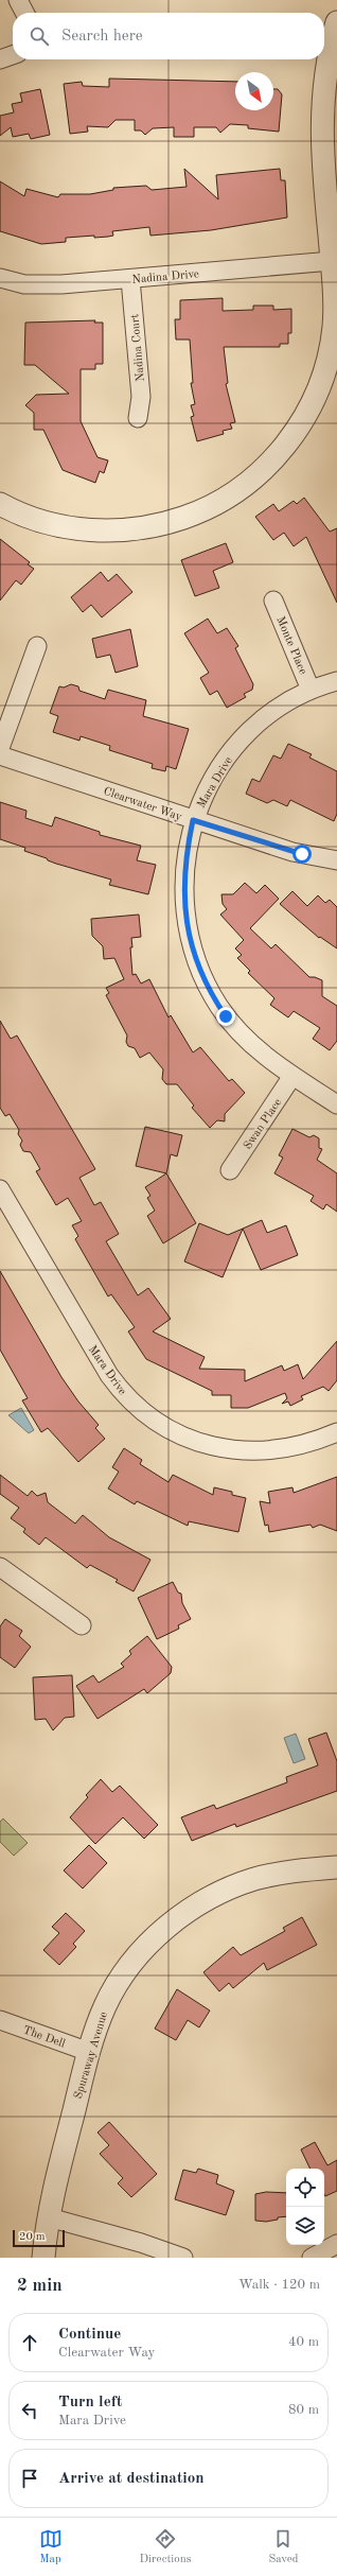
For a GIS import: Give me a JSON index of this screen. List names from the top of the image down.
{
  "streets": {
    "street": [
      "Nadina Drive",
      "Nadina Court",
      "Monte Place",
      "Mara Drive",
      "Clearwater Way",
      "Swan Place",
      "The Dell",
      "Spuraway Avenue"
    ]
  },
  "crossings": [
    ["Nadina Drive", "Nadina Court"],
    ["Monte Place", "Mara Drive"],
    ["Mara Drive", "Clearwater Way"],
    ["Mara Drive", "Swan Place"],
    ["The Dell", "Spuraway Avenue"]
  ],
  "scale_bar": "20 m",
  "north": "bottom right",
  "page": {
    "search": "Search here",
    "scale": "20 m",
    "heading": ["2 min", "Walk · 120 m"],
    "list": [
      ["Continue", "Clearwater Way", "40 m"],
      ["Turn left", "Mara Drive", "80 m"],
      "Arrive at destination"
    ],
    "nav": ["Map", "Directions", "Saved"]
  }
}
